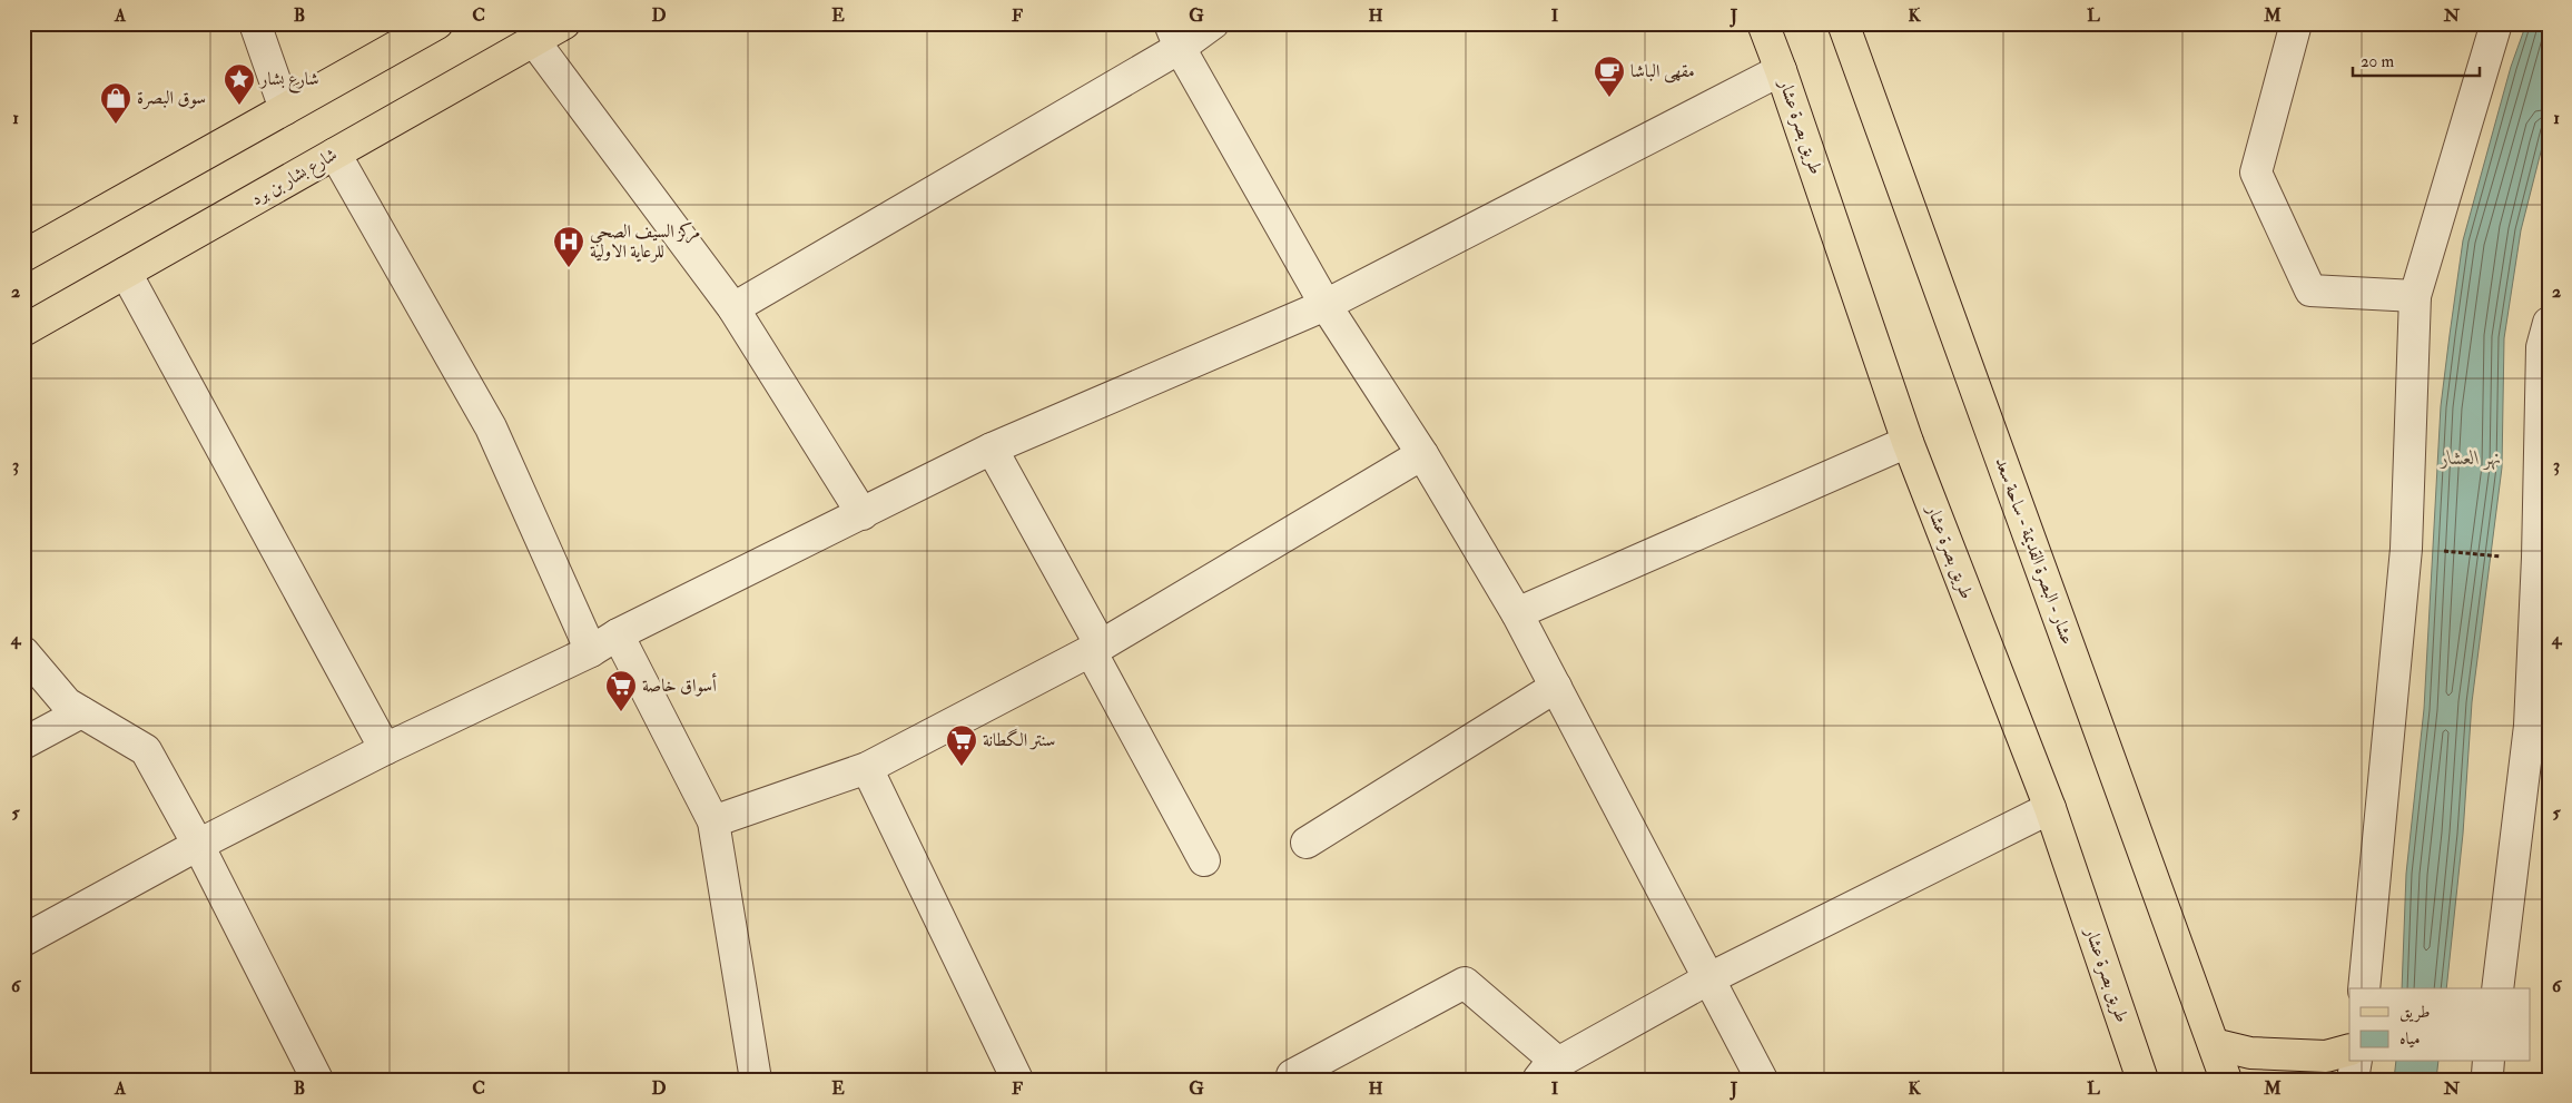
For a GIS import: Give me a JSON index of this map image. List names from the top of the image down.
{
  "streets": {
    "main road": ["طريق بصرة عشار", "شارع بشار بن برد", "عشار - البصرة القديمة - ساحة سعد"]
  },
  "water": ["نهر العشار"],
  "places": {
    "cafe": ["مقهى الباشا"],
    "place": ["شارع بشار"],
    "shop": ["سوق البصرة"],
    "hospital": ["مركز السيف الصحي للرعاية الاولية"],
    "supermarket": ["أسواق خاصة", "سنتر الگطانة"]
  },
  "legend": ["طريق", "مياه"],
  "scale_bar": "20 m",
  "grid": {
    "columns": [
      "A",
      "B",
      "C",
      "D",
      "E",
      "F",
      "G",
      "H",
      "I",
      "J",
      "K",
      "L",
      "M",
      "N"
    ],
    "rows": [
      "1",
      "2",
      "3",
      "4",
      "5",
      "6"
    ]
  }
}
